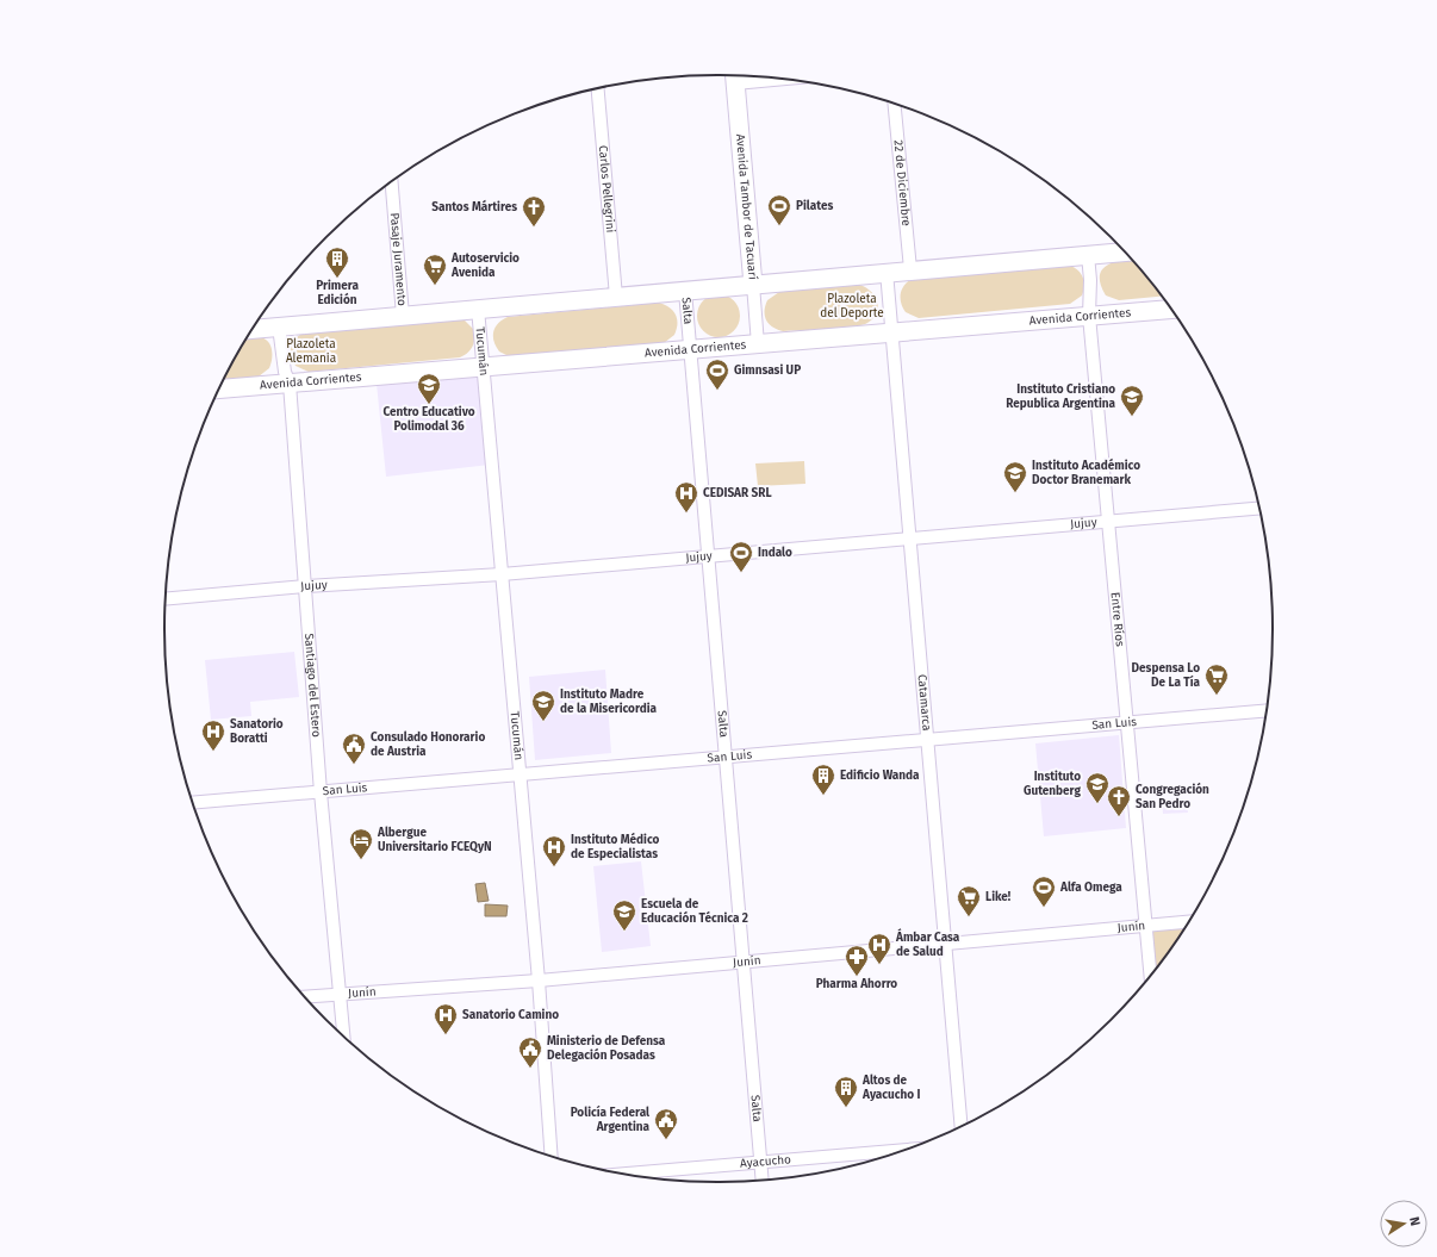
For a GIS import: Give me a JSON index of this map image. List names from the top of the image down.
{
  "streets": {
    "main road": ["Avenida Tambor de Tacuarí", "Avenida Corrientes"],
    "street": [
      "22 de Diciembre",
      "Carlos Pellegrini",
      "Pasaje Juramento",
      "Salta",
      "Tucumán",
      "Jujuy",
      "Entre Ríos",
      "Santiago del Estero",
      "Catamarca",
      "San Luis",
      "Junín",
      "Ayacucho"
    ]
  },
  "crossings": [
    ["Avenida Tambor de Tacuarí", "Avenida Corrientes"],
    ["Salta", "Avenida Corrientes"],
    ["Salta", "Jujuy"],
    ["Salta", "San Luis"],
    ["Salta", "Junín"],
    ["Salta", "Ayacucho"],
    ["Avenida Corrientes", "Tucumán"],
    ["Avenida Corrientes", "Entre Ríos"],
    ["Avenida Corrientes", "Santiago del Estero"],
    ["Avenida Corrientes", "Catamarca"],
    ["Tucumán", "Jujuy"],
    ["Tucumán", "San Luis"],
    ["Tucumán", "Junín"],
    ["Jujuy", "Entre Ríos"],
    ["Jujuy", "Santiago del Estero"],
    ["Jujuy", "Catamarca"],
    ["Entre Ríos", "San Luis"],
    ["Entre Ríos", "Junín"],
    ["Santiago del Estero", "San Luis"],
    ["Santiago del Estero", "Junín"],
    ["Catamarca", "San Luis"],
    ["Catamarca", "Junín"]
  ],
  "parks": ["Plazoleta del Deporte", "Plazoleta Alemania"],
  "places": {
    "sports": [
      "Pilates",
      "Gimnsasi UP",
      "Indalo",
      "Alfa Omega"
    ],
    "church": ["Santos Mártires", "Congregación San Pedro"],
    "building": ["Primera Edición", "Edificio Wanda", "Altos de Ayacucho I"],
    "supermarket": ["Autoservicio Avenida", "Despensa Lo De La Tía", "Like!"],
    "school or university": [
      "Centro Educativo Polimodal 36",
      "Instituto Cristiano Republica Argentina",
      "Instituto Académico Doctor Branemark",
      "Instituto Madre de la Misericordia",
      "Instituto Gutenberg",
      "Escuela de Educación Técnica 2"
    ],
    "hospital": [
      "CEDISAR SRL",
      "Sanatorio Boratti",
      "Instituto Médico de Especialistas",
      "Ámbar Casa de Salud",
      "Sanatorio Camino"
    ],
    "public building": ["Consulado Honorario de Austria", "Ministerio de Defensa Delegación Posadas", "Policía Federal Argentina"],
    "hotel": ["Albergue Universitario FCEQyN"],
    "pharmacy": ["Pharma Ahorro"]
  },
  "north": "right"
}
